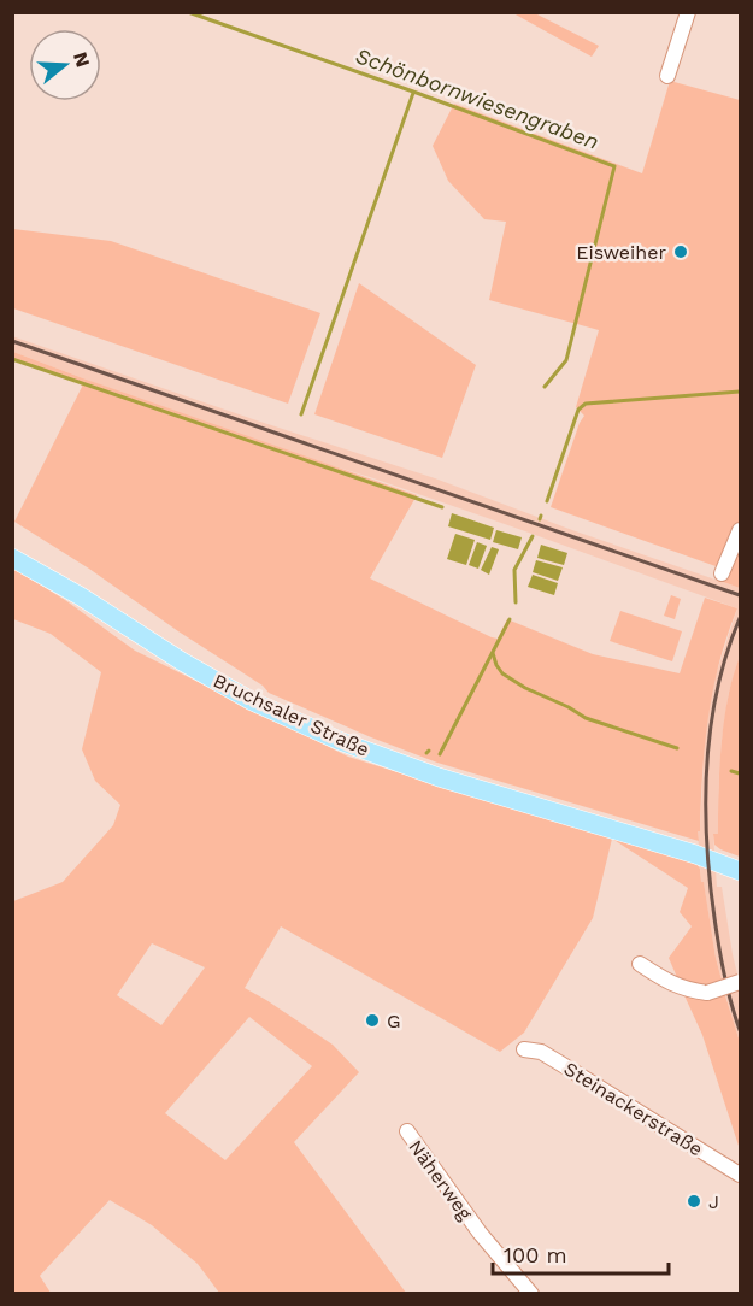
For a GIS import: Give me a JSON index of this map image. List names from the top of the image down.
{
  "streets": {
    "main road": ["Bruchsaler Straße"],
    "street": ["Steinackerstraße", "Näherweg"]
  },
  "water": ["Schönbornwiesengraben"],
  "places": ["Eisweiher", "G", "J"],
  "scale_bar": "100 m",
  "north": "right"
}
